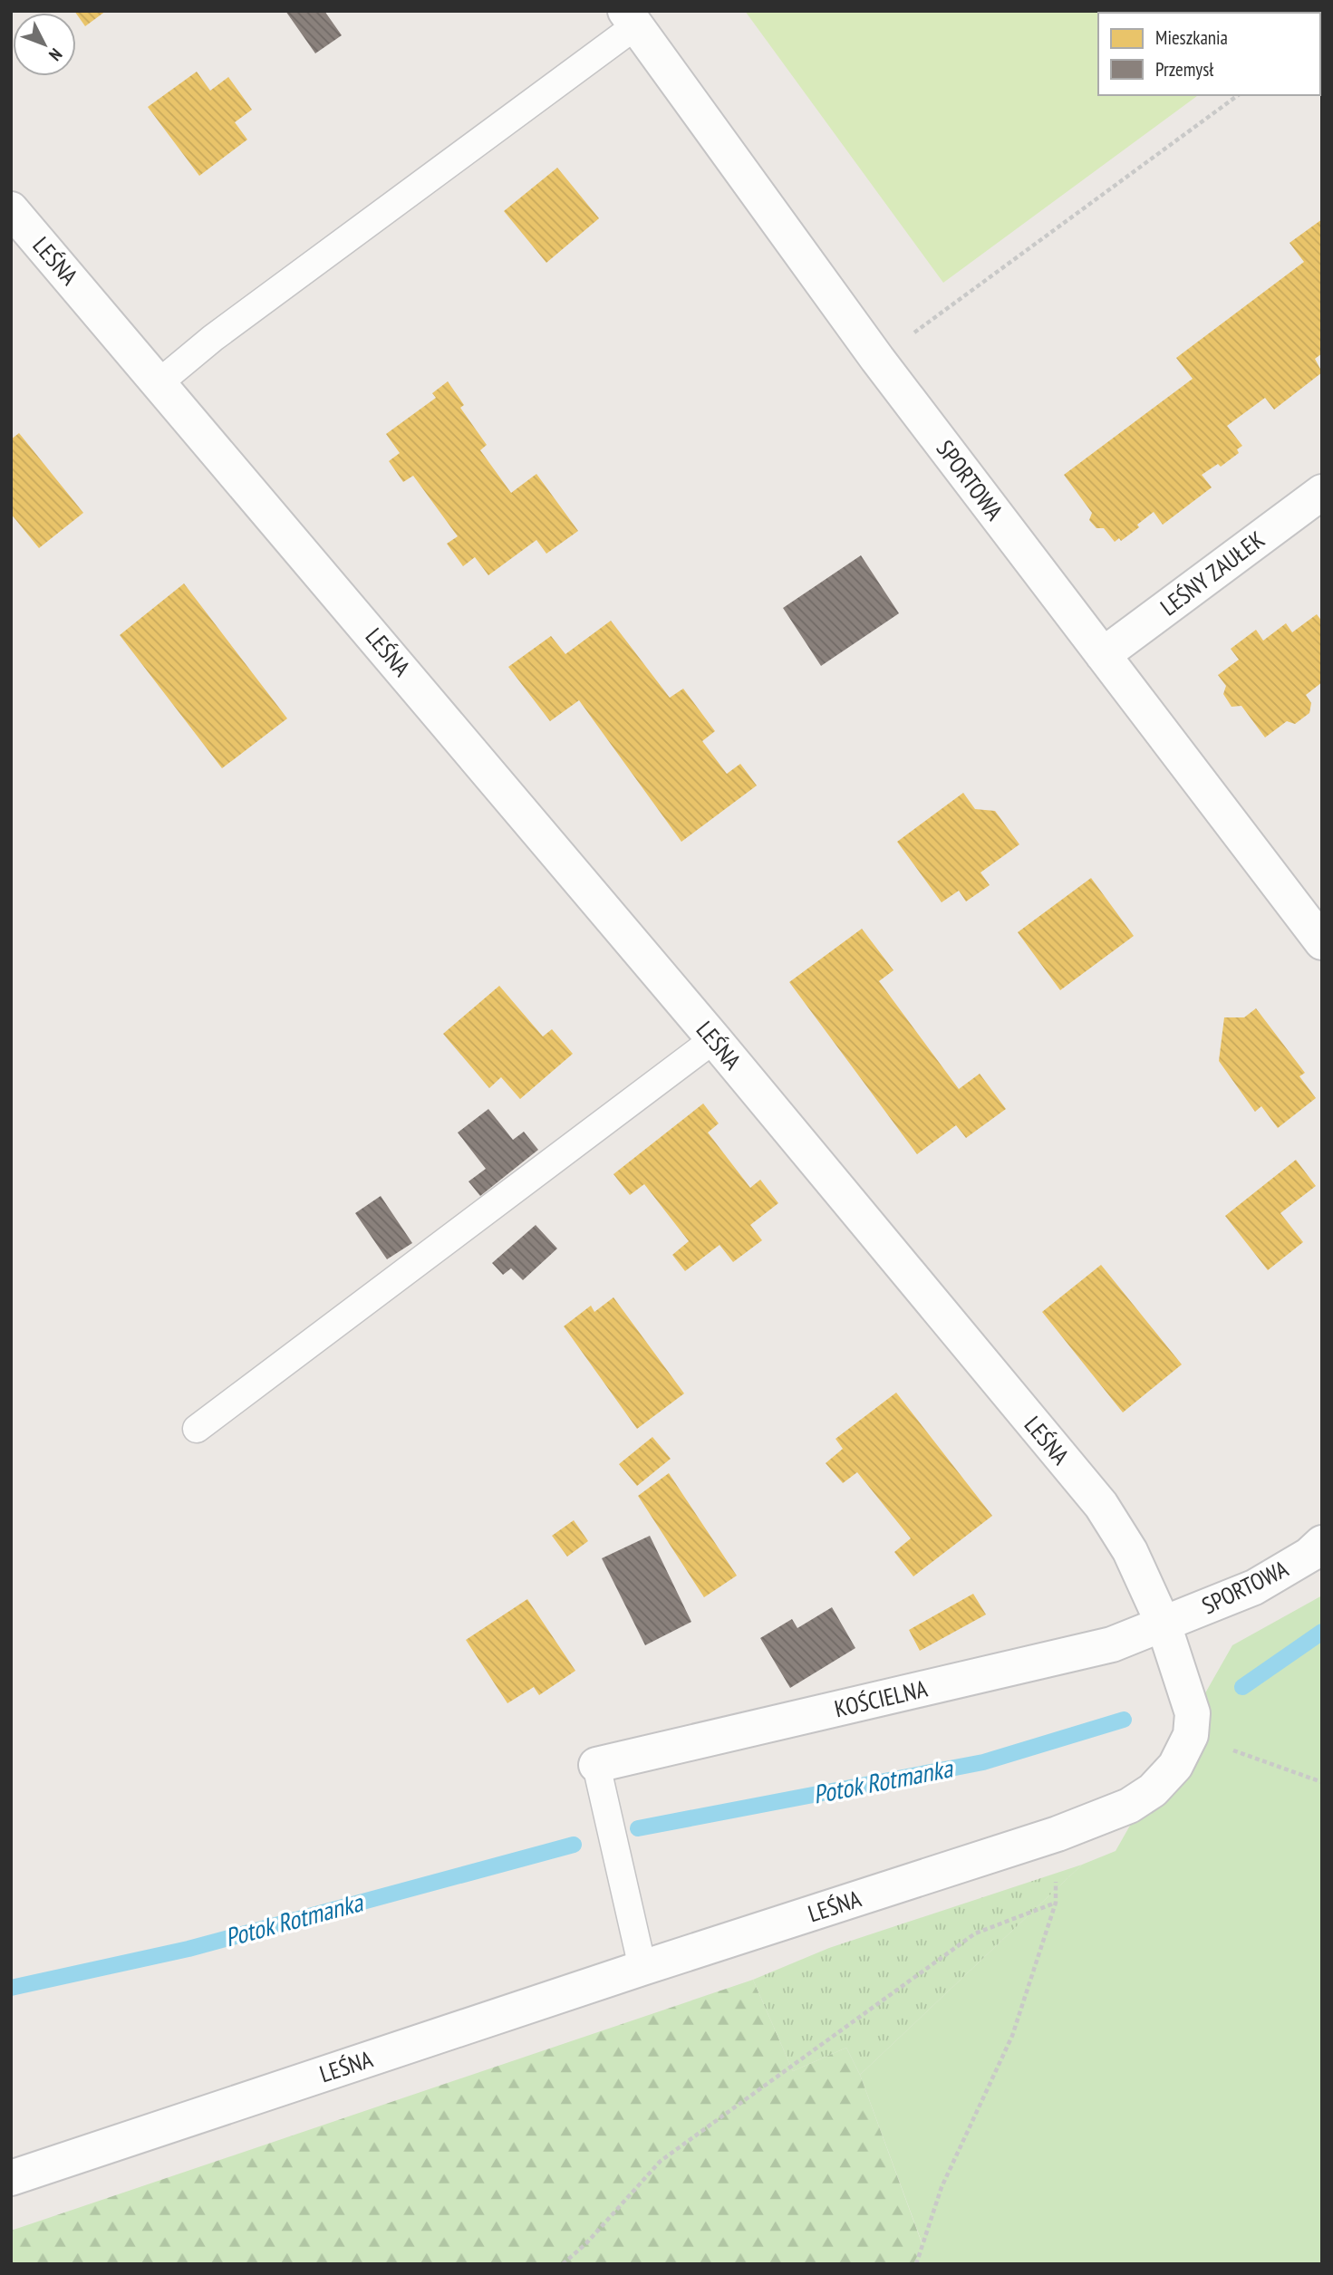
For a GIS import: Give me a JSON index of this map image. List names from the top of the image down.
{
  "streets": {
    "street": [
      "LEŚNA",
      "SPORTOWA",
      "LEŚNY ZAUŁEK",
      "KOŚCIELNA"
    ]
  },
  "crossings": [
    ["LEŚNA", "SPORTOWA"],
    ["LEŚNA", "KOŚCIELNA"],
    ["SPORTOWA", "LEŚNY ZAUŁEK"],
    ["SPORTOWA", "KOŚCIELNA"]
  ],
  "water": ["Potok Rotmanka"],
  "legend": ["Mieszkania", "Przemysł"],
  "north": "bottom right"
}
